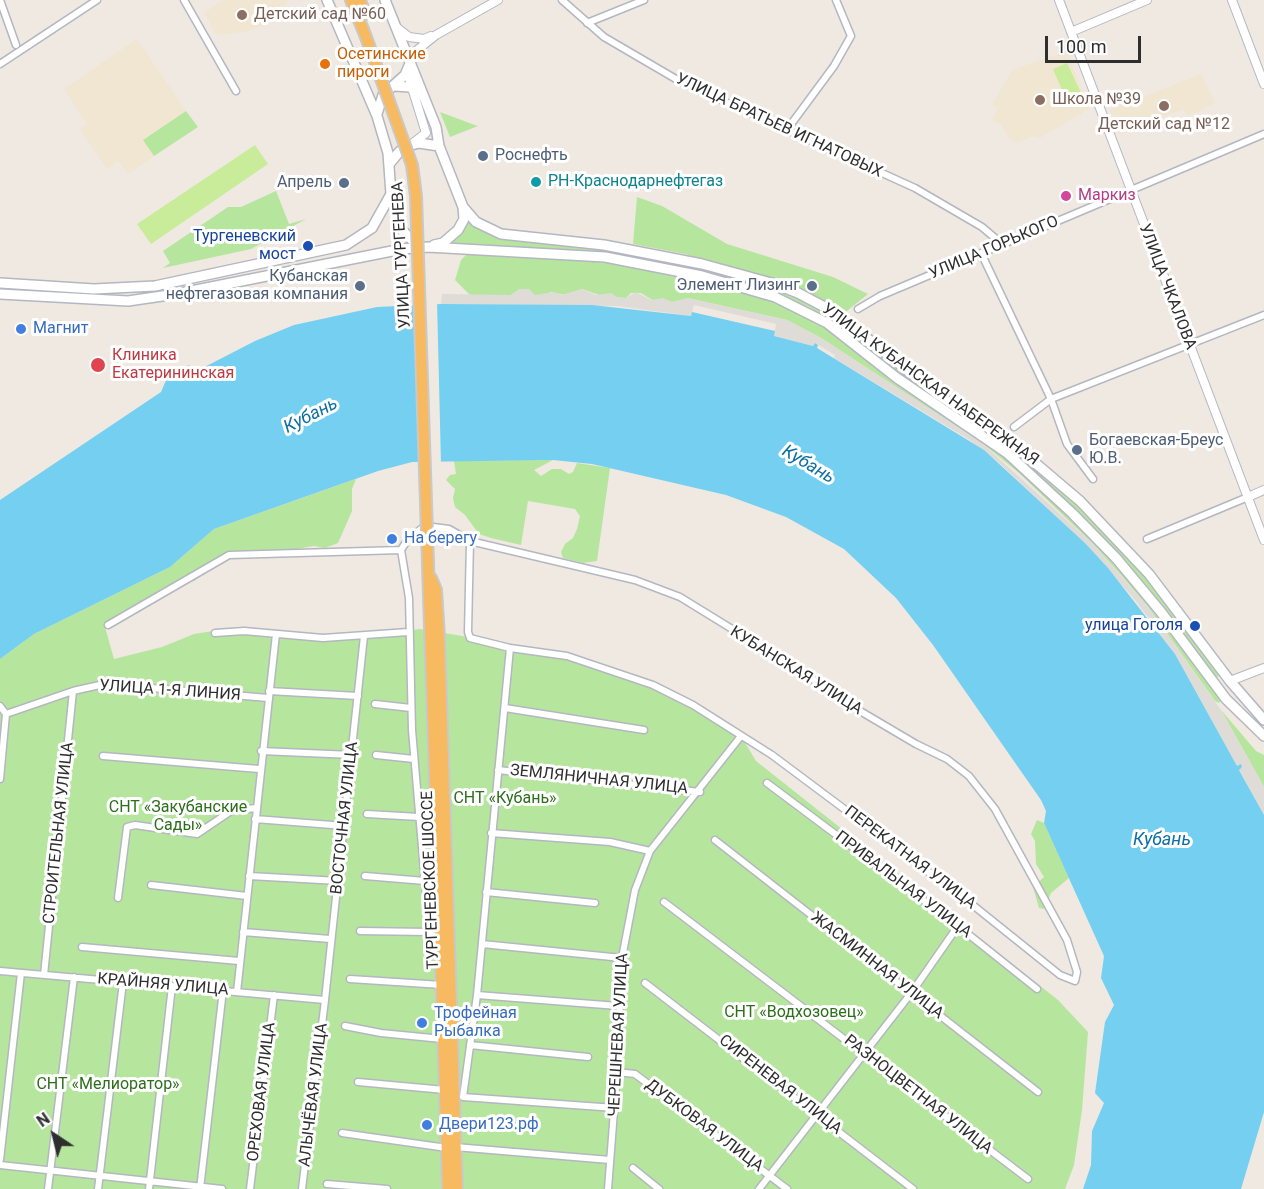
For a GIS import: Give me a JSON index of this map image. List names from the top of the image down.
{
  "streets": {
    "highway": ["УЛИЦА ТУРГЕНЕВА", "ТУРГЕНЕВСКОЕ ШОССЕ"],
    "main road": ["УЛИЦА КУБАНСКАЯ НАБЕРЕЖНАЯ"],
    "street": [
      "УЛИЦА БРАТЬЕВ ИГНАТОВЫХ",
      "УЛИЦА ГОРЬКОГО",
      "УЛИЦА ЧКАЛОВА",
      "КУБАНСКАЯ УЛИЦА",
      "УЛИЦА 1-Я ЛИНИЯ",
      "ЗЕМЛЯНИЧНАЯ УЛИЦА",
      "ВОСТОЧНАЯ УЛИЦА",
      "СТРОИТЕЛЬНАЯ УЛИЦА",
      "ПЕРЕКАТНАЯ УЛИЦА",
      "ПРИВАЛЬНАЯ УЛИЦА",
      "ЖАСМИННАЯ УЛИЦА",
      "КРАЙНЯЯ УЛИЦА",
      "ЧЕРЕШНЕВАЯ УЛИЦА",
      "СИРЕНЕВАЯ УЛИЦА",
      "ОРЕХОВАЯ УЛИЦА",
      "АЛЫЧЁВАЯ УЛИЦА",
      "РАЗНОЦВЕТНАЯ УЛИЦА",
      "ДУБКОВАЯ УЛИЦА"
    ]
  },
  "crossings": [
    ["УЛИЦА БРАТЬЕВ ИГНАТОВЫХ", "УЛИЦА ГОРЬКОГО"],
    ["УЛИЦА ГОРЬКОГО", "УЛИЦА ЧКАЛОВА"],
    ["УЛИЦА ТУРГЕНЕВА", "ТУРГЕНЕВСКОЕ ШОССЕ"],
    ["КУБАНСКАЯ УЛИЦА", "ПЕРЕКАТНАЯ УЛИЦА"],
    ["УЛИЦА 1-Я ЛИНИЯ", "ВОСТОЧНАЯ УЛИЦА"],
    ["УЛИЦА 1-Я ЛИНИЯ", "СТРОИТЕЛЬНАЯ УЛИЦА"],
    ["ЗЕМЛЯНИЧНАЯ УЛИЦА", "ЧЕРЕШНЕВАЯ УЛИЦА"],
    ["ВОСТОЧНАЯ УЛИЦА", "КРАЙНЯЯ УЛИЦА"],
    ["ВОСТОЧНАЯ УЛИЦА", "АЛЫЧЁВАЯ УЛИЦА"],
    ["СТРОИТЕЛЬНАЯ УЛИЦА", "КРАЙНЯЯ УЛИЦА"],
    ["ПЕРЕКАТНАЯ УЛИЦА", "ЧЕРЕШНЕВАЯ УЛИЦА"],
    ["КРАЙНЯЯ УЛИЦА", "ОРЕХОВАЯ УЛИЦА"],
    ["КРАЙНЯЯ УЛИЦА", "АЛЫЧЁВАЯ УЛИЦА"],
    ["ЧЕРЕШНЕВАЯ УЛИЦА", "ДУБКОВАЯ УЛИЦА"]
  ],
  "water": ["Кубань"],
  "parks": [
    "СНТ «Кубань»",
    "СНТ «Закубанские Сады»",
    "СНТ «Водхозовец»",
    "СНТ «Мелиоратор»"
  ],
  "places": [
    "Детский сад №60",
    "Осетинские пироги",
    "Школа №39",
    "Детский сад №12",
    "Роснефть",
    "РН-Краснодарнефтегаз",
    "Апрель",
    "Маркиз",
    "Тургеневский мост",
    "Кубанская нефтегазовая компания",
    "Элемент Лизинг",
    "Магнит",
    "Клиника Екатерининская",
    "Богаевская-Бреус Ю.В.",
    "На берегу",
    "улица Гоголя",
    "Трофейная Рыбалка",
    "Двери123.рф"
  ],
  "scale_bar": "100 m",
  "north": "top left"
}
